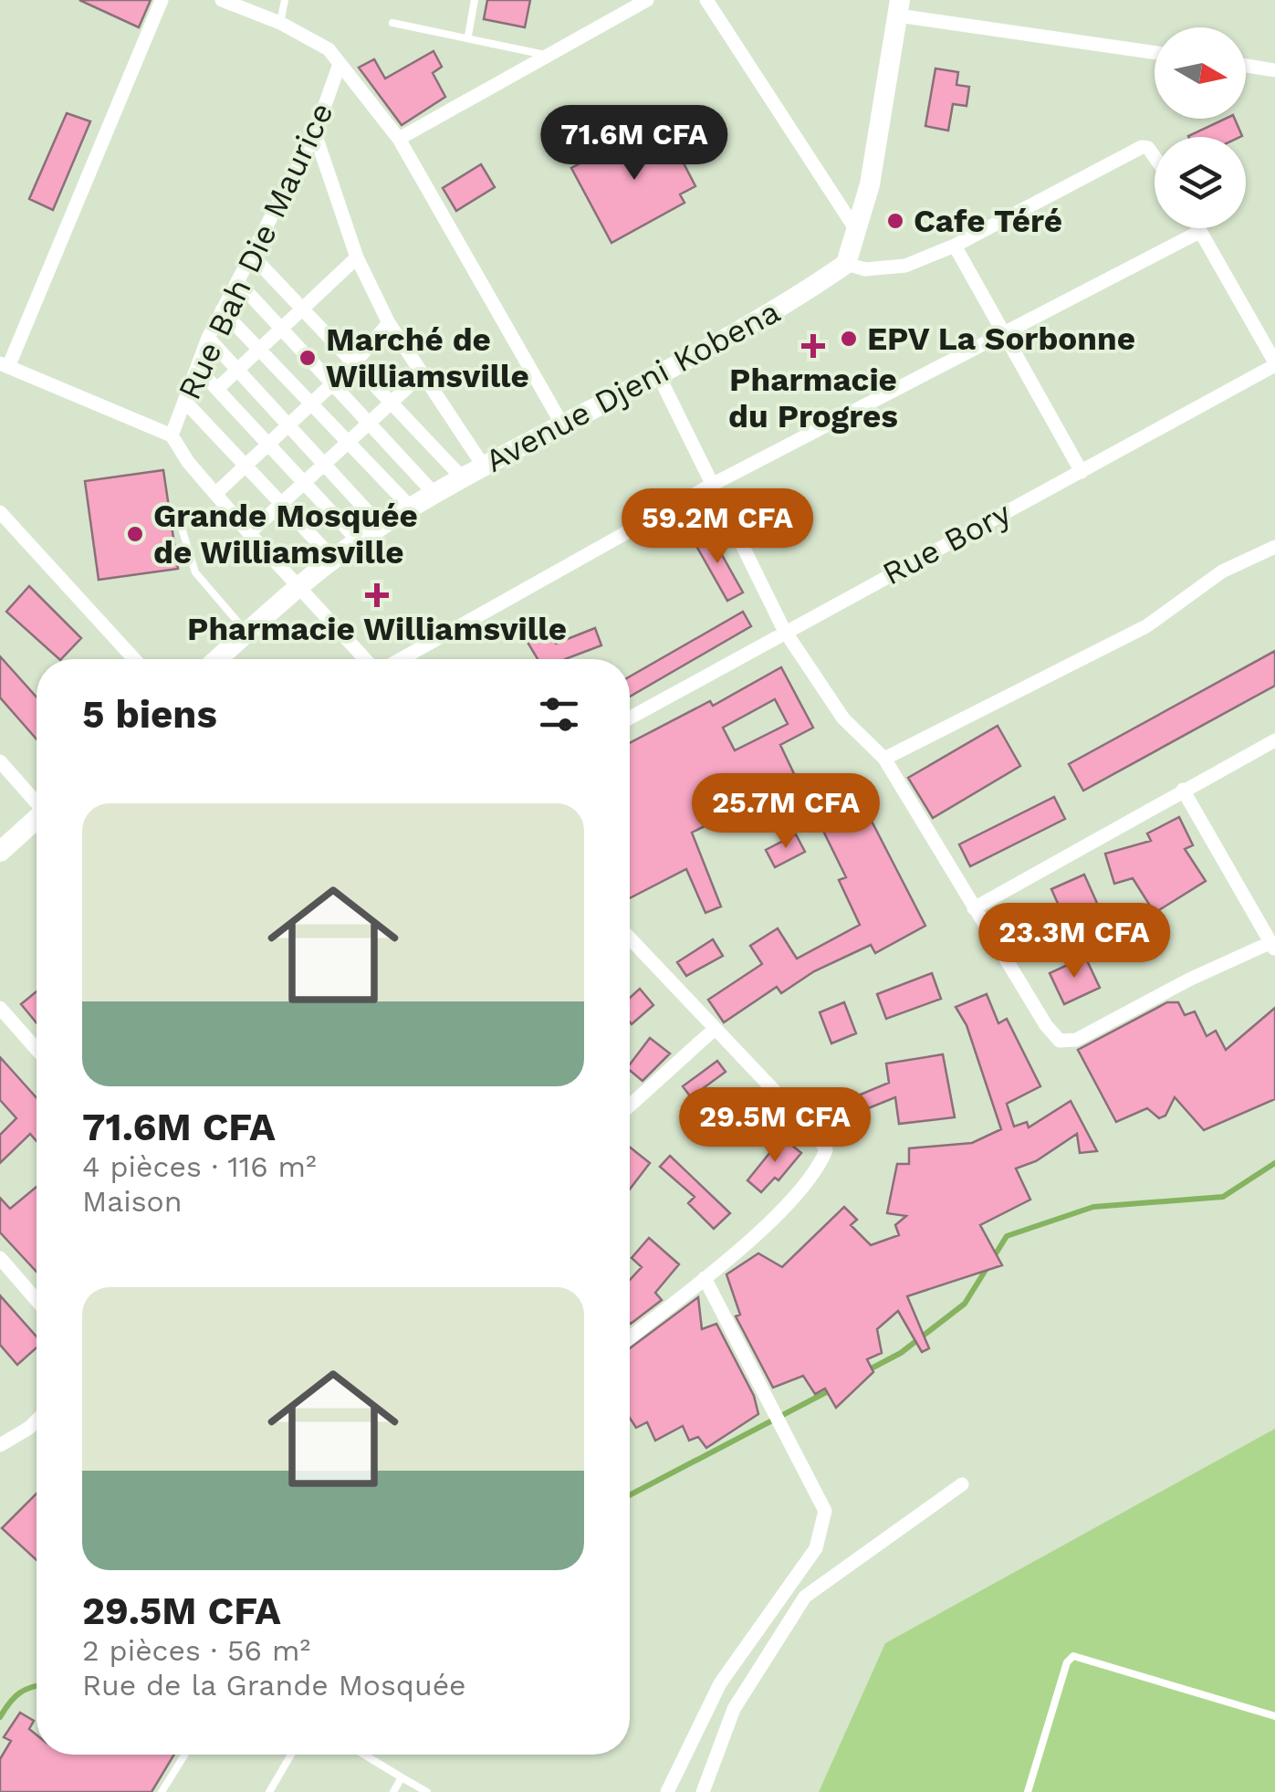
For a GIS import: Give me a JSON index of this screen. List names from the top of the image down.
{
  "streets": {
    "street": ["Rue Bah Die Maurice", "Avenue Djeni Kobena", "Rue Bory"]
  },
  "places": {
    "other": [
      "Cafe Téré",
      "EPV La Sorbonne",
      "Marché de Williamsville",
      "Grande Mosquée de Williamsville"
    ],
    "health": ["Pharmacie du Progres", "Pharmacie Williamsville"]
  },
  "north": "right",
  "page": {
    "price": [
      "71.6M CFA",
      "59.2M CFA",
      "25.7M CFA",
      "23.3M CFA",
      "29.5M CFA"
    ],
    "heading": "5 biens",
    "list": [
      {
        "name": "71.6M CFA",
        "note": "4 pièces · 116 m² · Maison"
      },
      {
        "name": "29.5M CFA",
        "note": "2 pièces · 56 m² · Rue de la Grande Mosquée"
      }
    ]
  }
}
